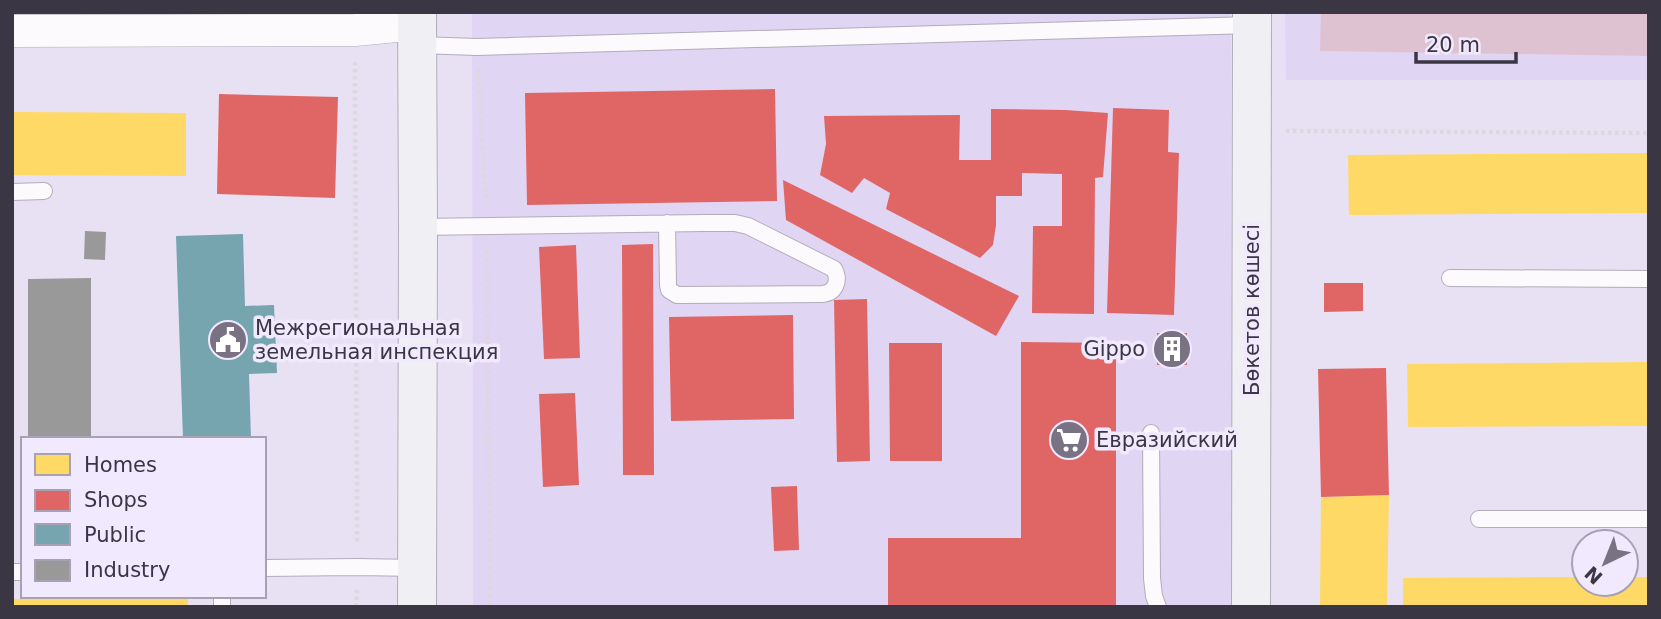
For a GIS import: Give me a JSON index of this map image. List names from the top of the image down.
{
  "streets": {
    "main road": ["Бөкетов көшесі"]
  },
  "places": {
    "public building": ["Межрегиональная земельная инспекция"],
    "building": ["Gippo"],
    "supermarket": ["Евразийский"]
  },
  "legend": [
    "Homes",
    "Shops",
    "Public",
    "Industry"
  ],
  "scale_bar": "20 m",
  "north": "bottom left"
}
